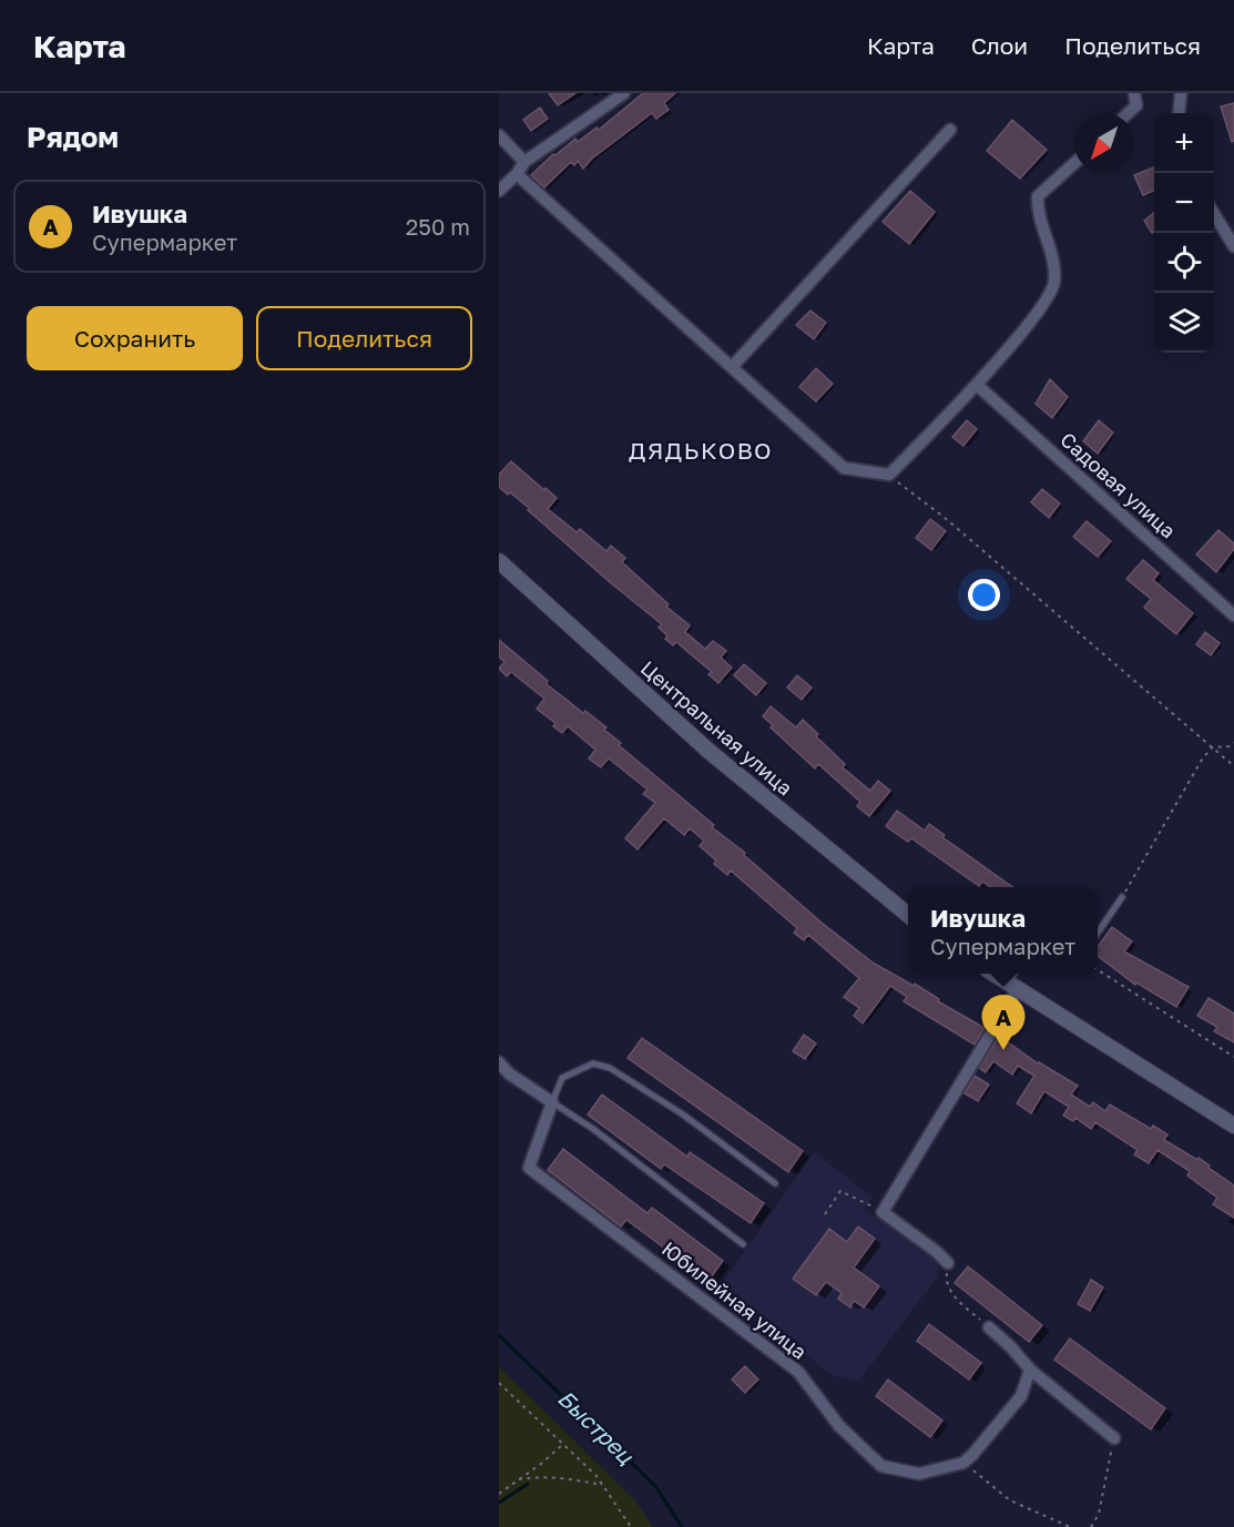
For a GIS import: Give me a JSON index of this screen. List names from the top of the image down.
{
  "streets": {
    "street": ["Садовая улица", "Центральная улица", "Юбилейная улица"]
  },
  "districts": ["ДЯДЬКОВО"],
  "water": ["Быстрец"],
  "north": "bottom left",
  "page": {
    "header": "Карта",
    "nav": ["Карта", "Слои", "Поделиться"],
    "heading": "Рядом",
    "map_buttons": ["+", "−"],
    "list": [
      {
        "mark": "A",
        "name": "Ивушка",
        "note": "Супермаркет",
        "value": "250 m"
      }
    ],
    "buttons": ["Сохранить", "Поделиться"],
    "popup": ["Ивушка", "Супермаркет"],
    "pins": "A"
  }
}
